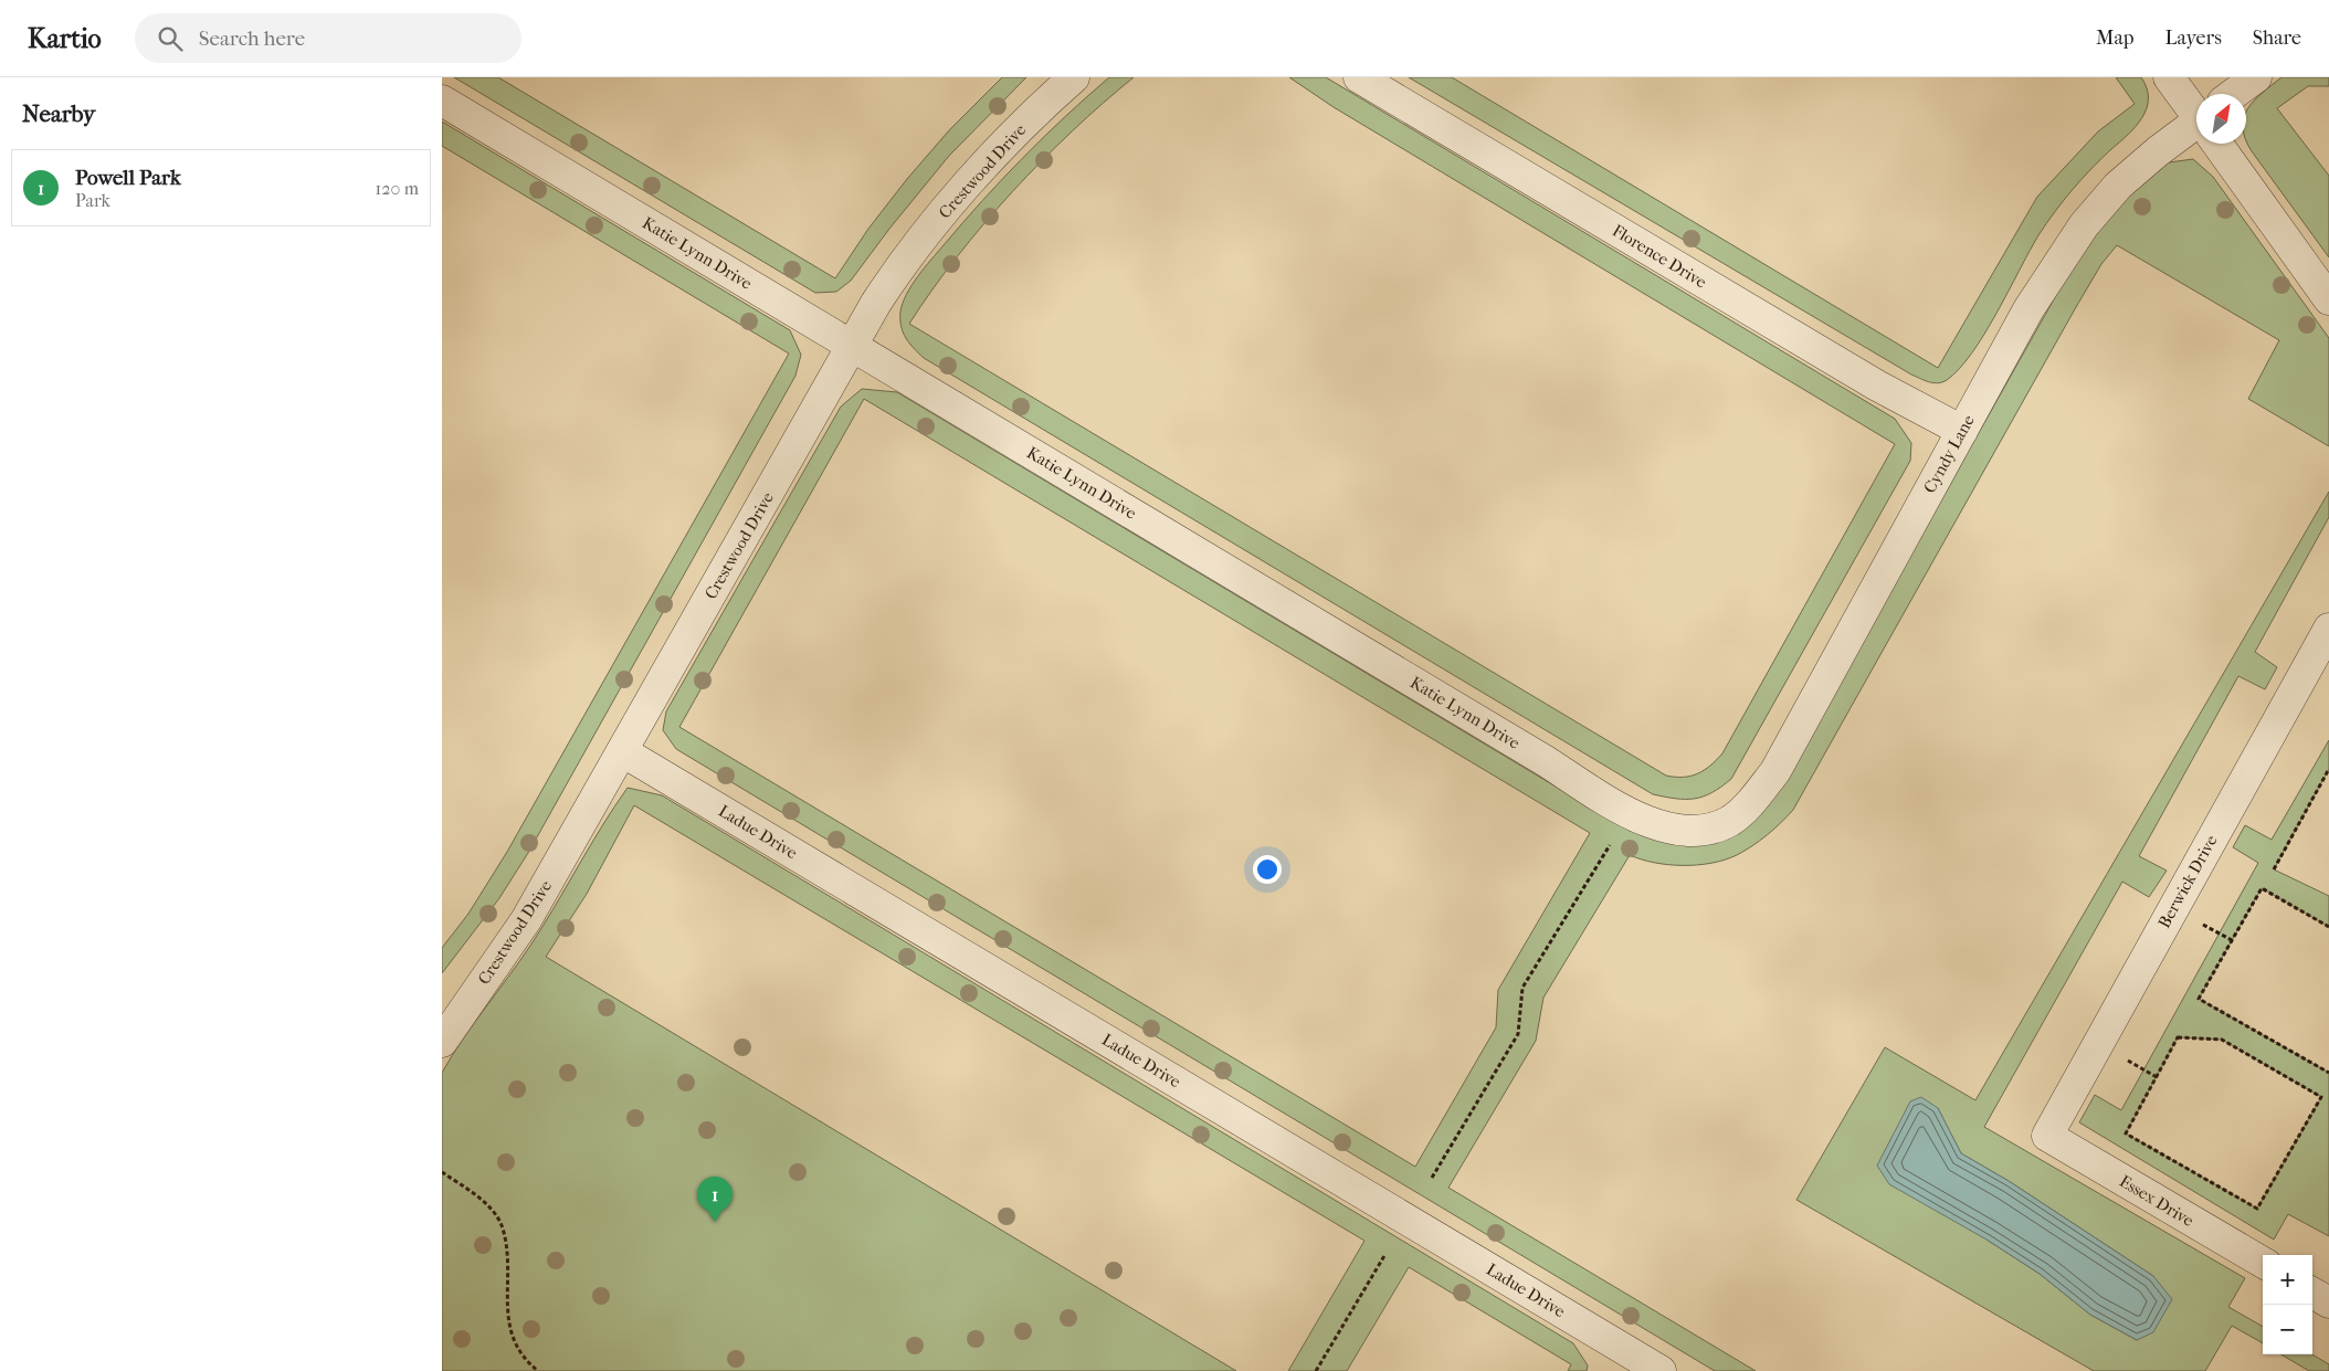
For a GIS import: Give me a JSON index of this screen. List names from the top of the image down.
{
  "streets": {
    "street": [
      "Crestwood Drive",
      "Katie Lynn Drive",
      "Florence Drive",
      "Cyndy Lane",
      "Ladue Drive",
      "Berwick Drive",
      "Essex Drive"
    ]
  },
  "crossings": [
    ["Crestwood Drive", "Katie Lynn Drive"],
    ["Crestwood Drive", "Ladue Drive"],
    ["Katie Lynn Drive", "Cyndy Lane"],
    ["Florence Drive", "Cyndy Lane"],
    ["Berwick Drive", "Essex Drive"]
  ],
  "north": "top right",
  "page": {
    "header": "Kartio",
    "search": "Search here",
    "nav": ["Map", "Layers", "Share"],
    "heading": "Nearby",
    "list": [
      {
        "mark": "1",
        "name": "Powell Park",
        "note": "Park",
        "value": "120 m"
      }
    ],
    "pins": "1",
    "map_buttons": ["+", "−"]
  }
}
